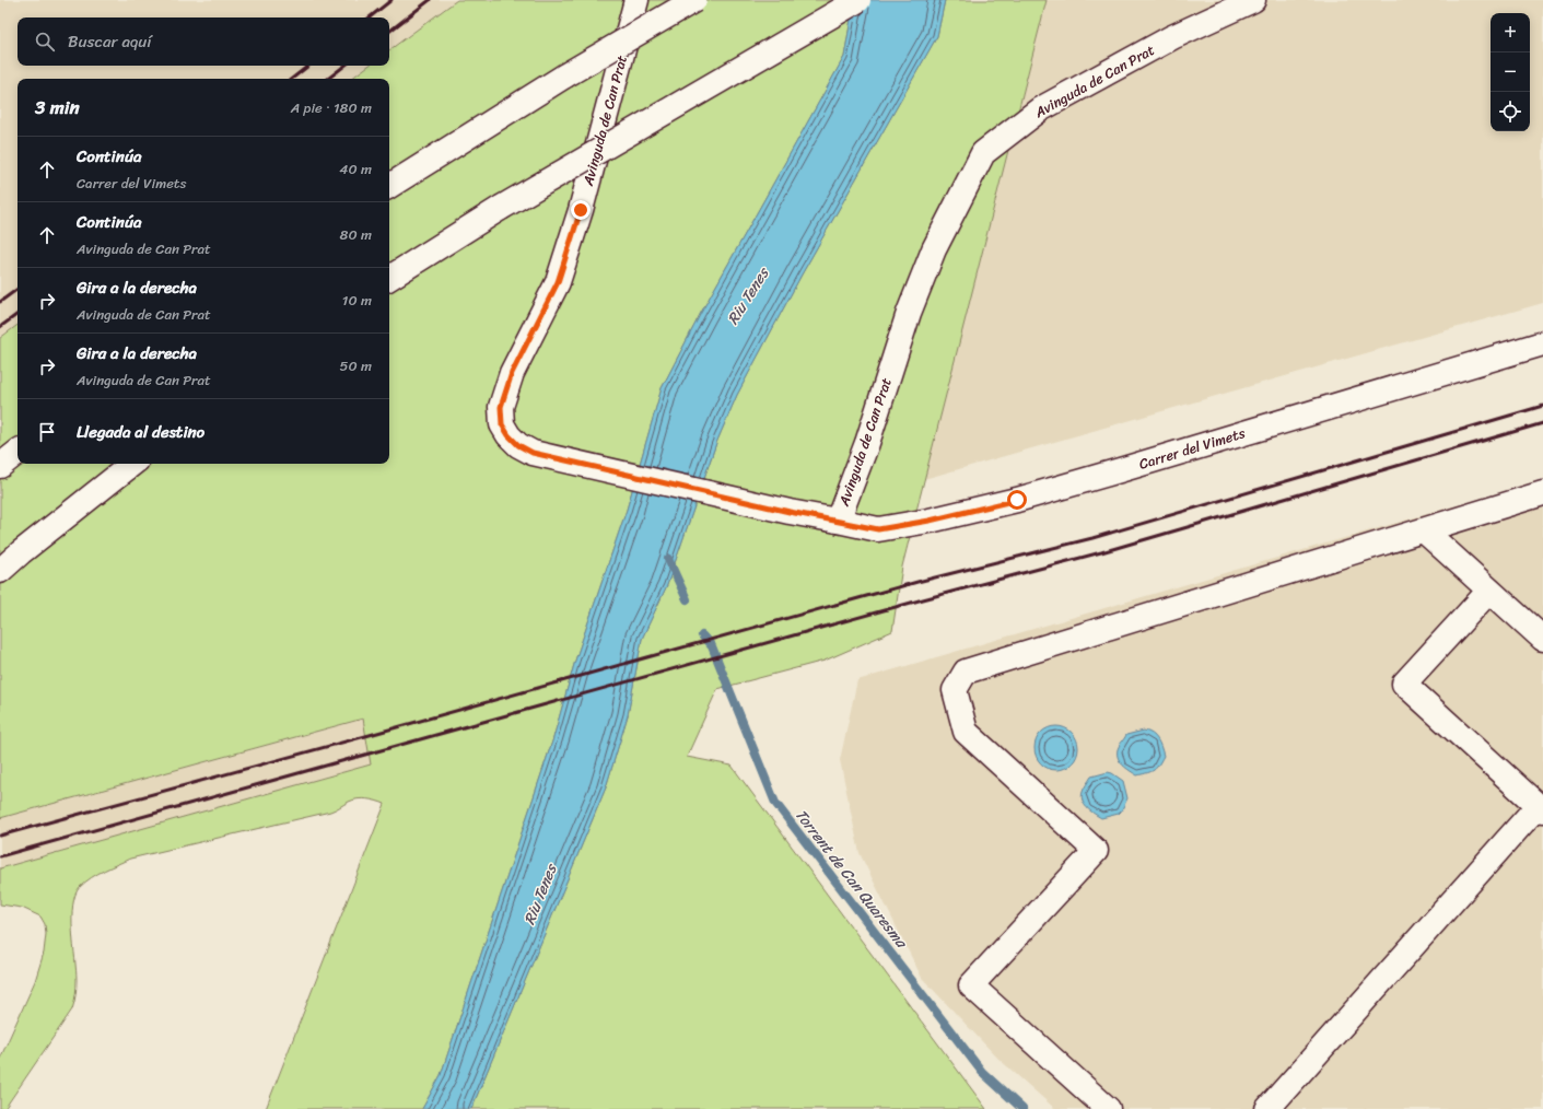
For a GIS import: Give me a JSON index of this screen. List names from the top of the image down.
{
  "streets": {
    "main road": ["Avinguda de Can Prat", "Carrer del Vimets"]
  },
  "crossings": [
    ["Avinguda de Can Prat", "Carrer del Vimets"]
  ],
  "water": ["Riu Tenes", "Torrent de Can Quaresma"],
  "page": {
    "map_buttons": ["+", "−"],
    "search": "Buscar aquí",
    "heading": ["3 min", "A pie · 180 m"],
    "list": [
      ["Continúa", "Carrer del Vimets", "40 m"],
      ["Continúa", "Avinguda de Can Prat", "80 m"],
      ["Gira a la derecha", "Avinguda de Can Prat", "10 m"],
      ["Gira a la derecha", "Avinguda de Can Prat", "50 m"],
      "Llegada al destino"
    ]
  }
}
